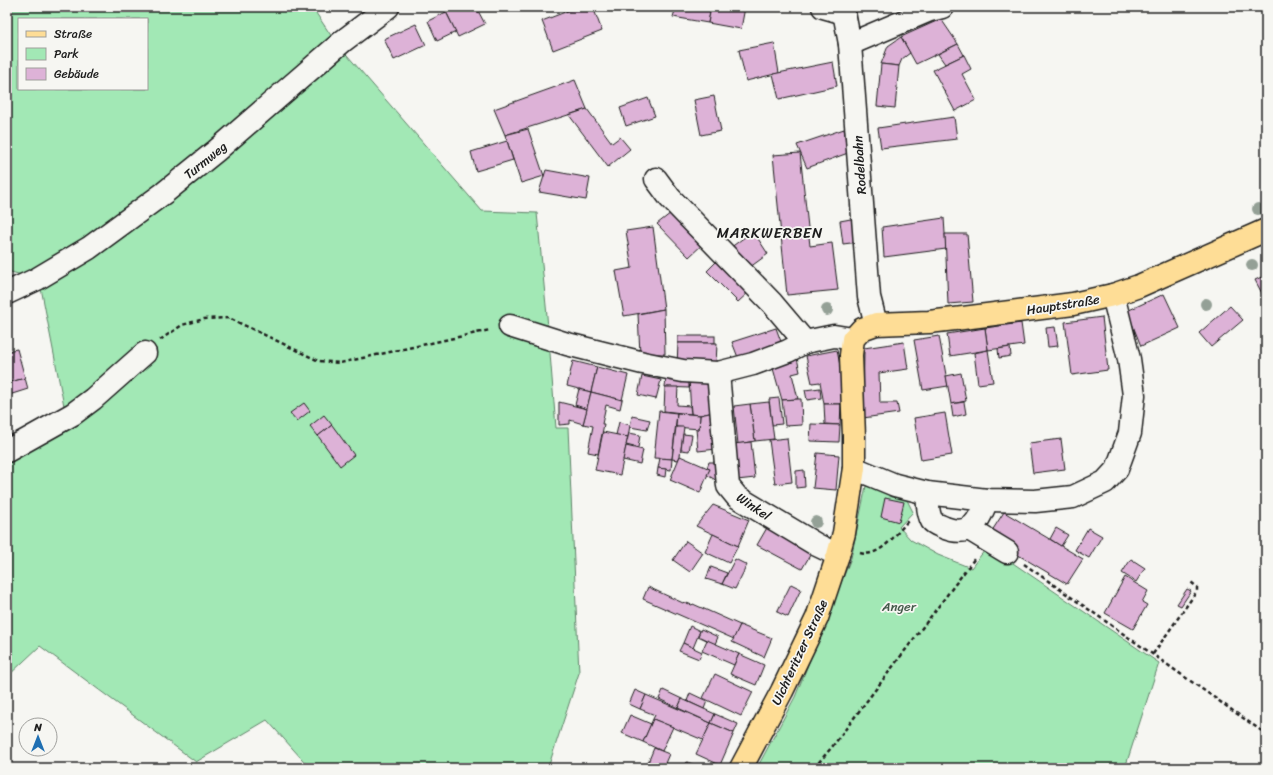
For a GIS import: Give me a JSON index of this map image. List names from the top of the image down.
{
  "streets": {
    "main road": ["Hauptstraße", "Uichteritzer Straße"],
    "street": ["Turmweg", "Rodelbahn", "Winkel"]
  },
  "crossings": [
    ["Rodelbahn", "Hauptstraße"],
    ["Hauptstraße", "Uichteritzer Straße"],
    ["Winkel", "Uichteritzer Straße"]
  ],
  "districts": ["MARKWERBEN"],
  "parks": ["Anger"],
  "legend": ["Straße", "Park", "Gebäude"],
  "north": "top"
}
